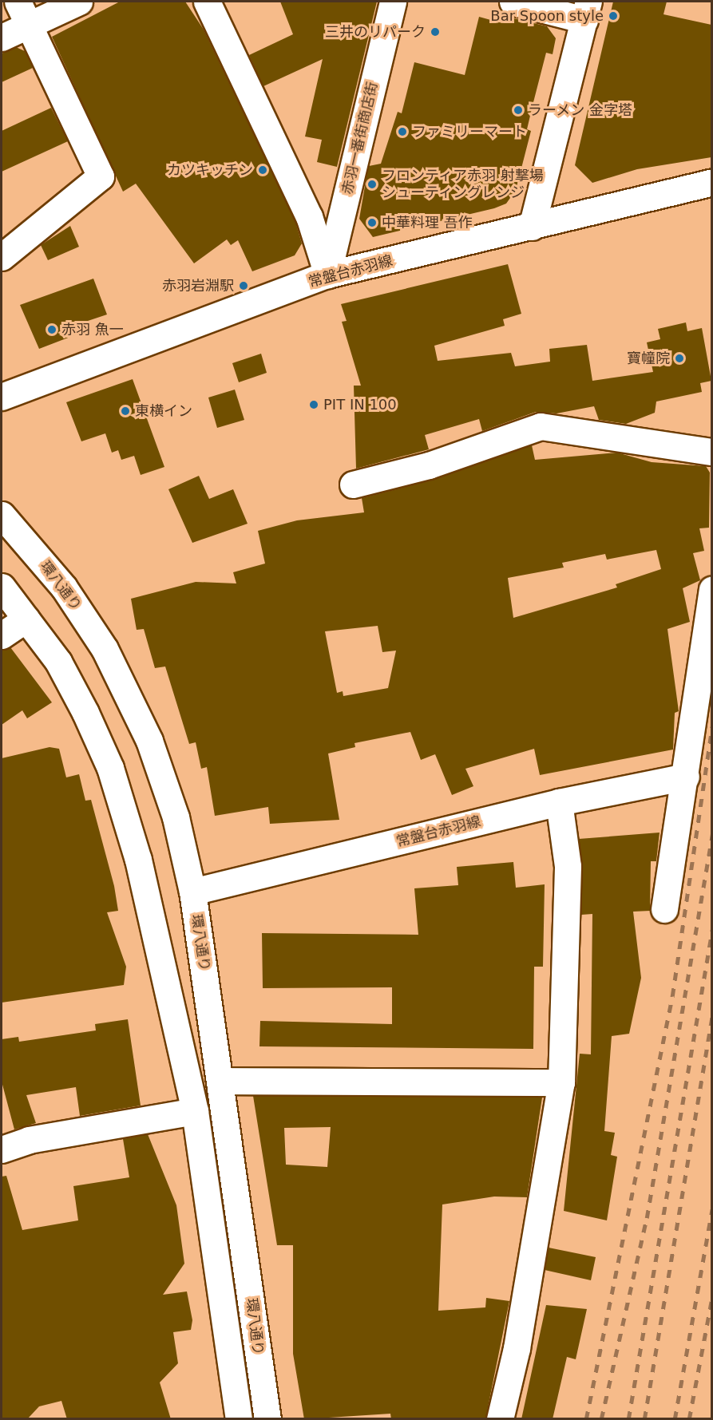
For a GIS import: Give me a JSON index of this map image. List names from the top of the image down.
{
  "streets": {
    "street": ["赤羽一番街商店街", "常盤台赤羽線", "環八通り"]
  },
  "crossings": [
    ["赤羽一番街商店街", "常盤台赤羽線"],
    ["常盤台赤羽線", "環八通り"]
  ],
  "places": [
    "Bar Spoon style",
    "三井のリパーク",
    "ラーメン 金字塔",
    "ファミリーマート",
    "カツキッチン",
    "フロンティア赤羽 射撃場 シューティングレンジ",
    "中華料理 吾作",
    "赤羽岩淵駅",
    "赤羽 魚一",
    "寶幢院",
    "PIT IN 100",
    "東横イン"
  ]
}
